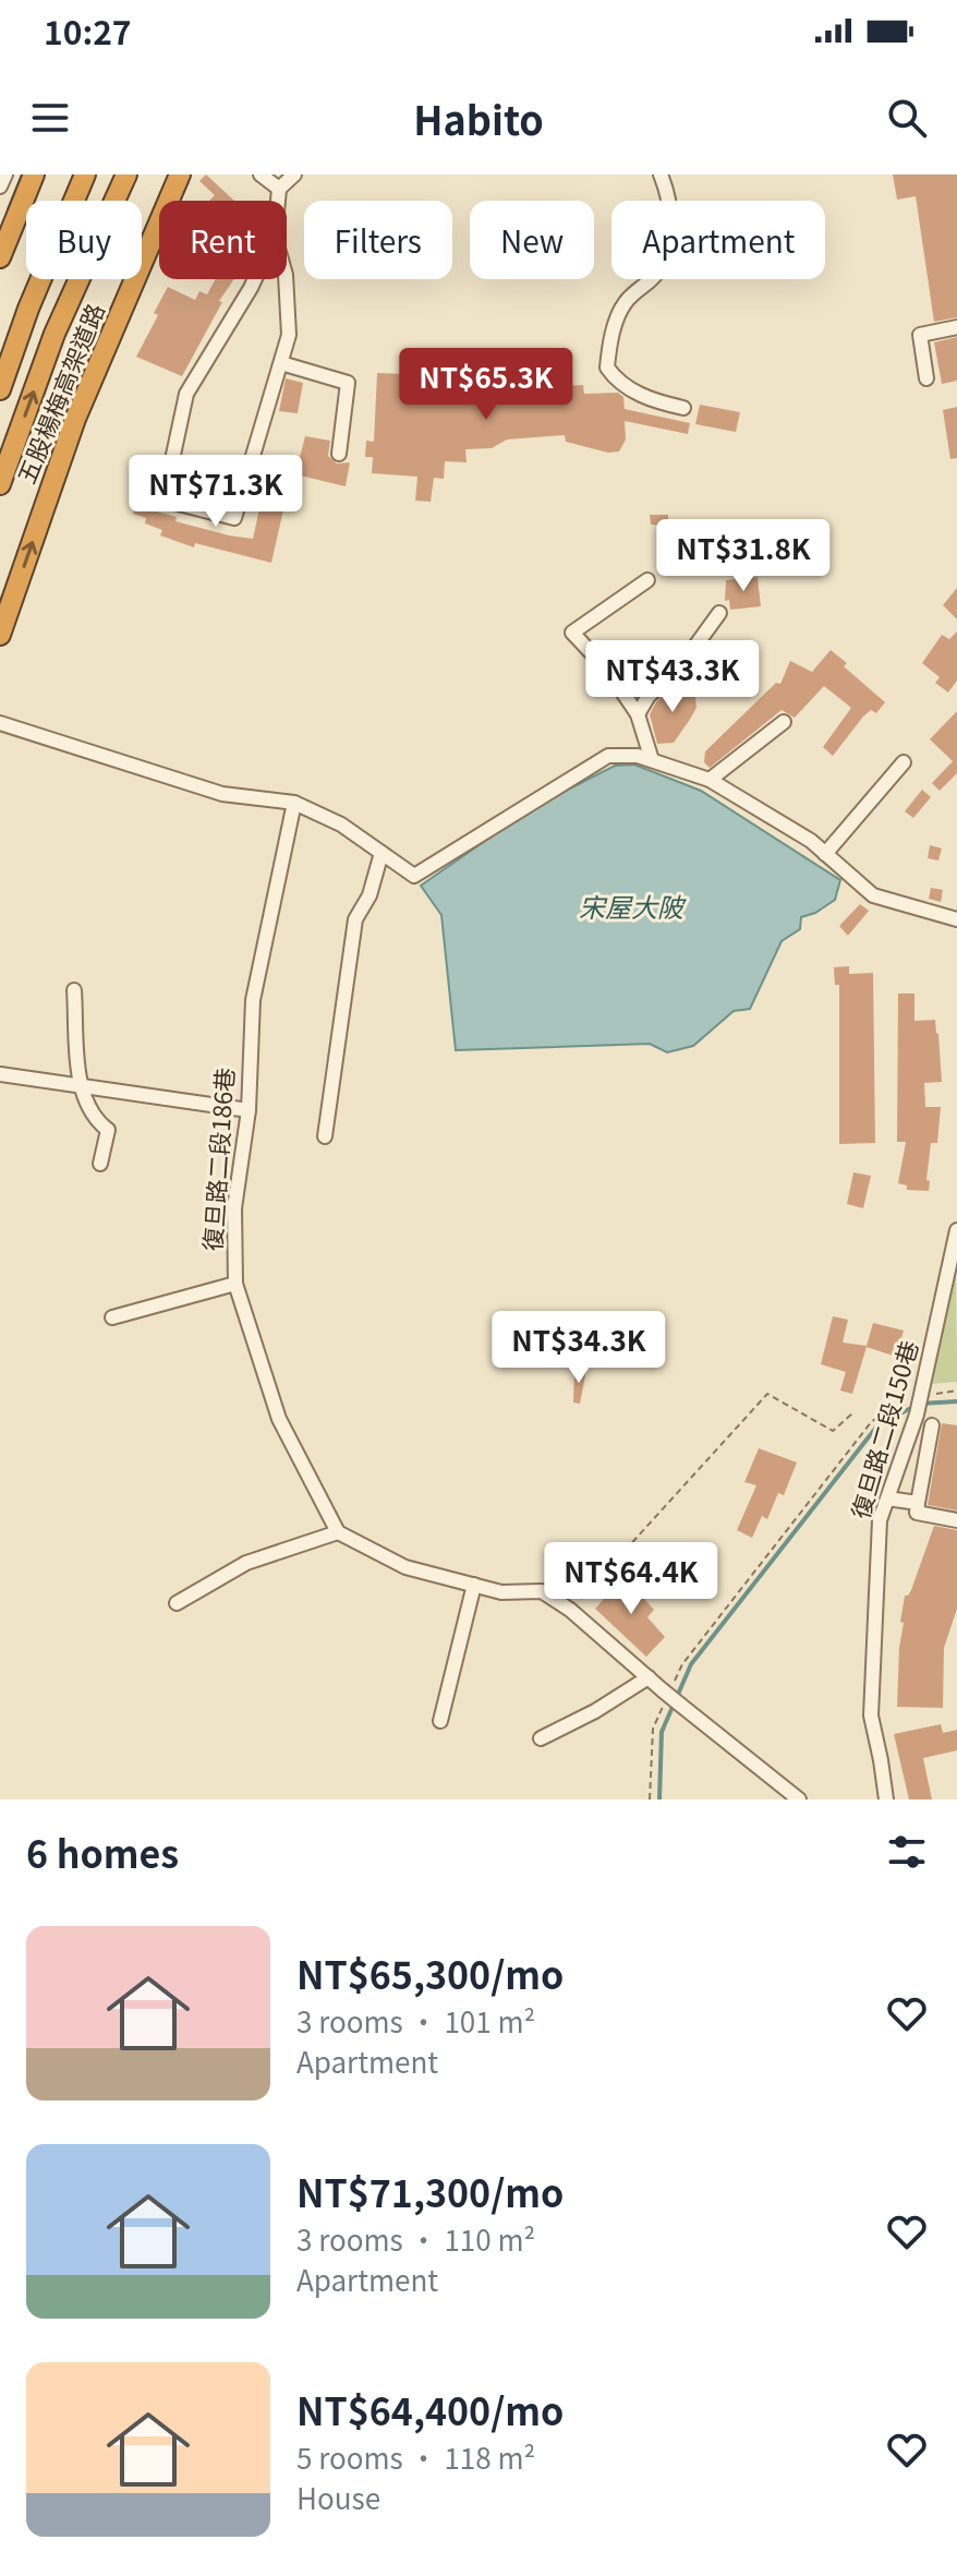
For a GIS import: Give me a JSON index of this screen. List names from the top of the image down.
{
  "streets": {
    "highway": ["五股楊梅高架道路"],
    "lane": ["復旦路二段186巷", "復旦路二段150巷"]
  },
  "water": ["宋屋大陂"],
  "page": {
    "status": "10:27",
    "header": "Habito",
    "chip": [
      "Buy",
      "Rent",
      "Filters",
      "New",
      "Apartment"
    ],
    "price": [
      "NT$65.3K",
      "NT$71.3K",
      "NT$31.8K",
      "NT$43.3K",
      "NT$34.3K",
      "NT$64.4K"
    ],
    "heading": "6 homes",
    "list": [
      {
        "name": "NT$65,300/mo",
        "note": "3 rooms · 101 m² · Apartment"
      },
      {
        "name": "NT$71,300/mo",
        "note": "3 rooms · 110 m² · Apartment"
      },
      {
        "name": "NT$64,400/mo",
        "note": "5 rooms · 118 m² · House"
      }
    ]
  }
}
